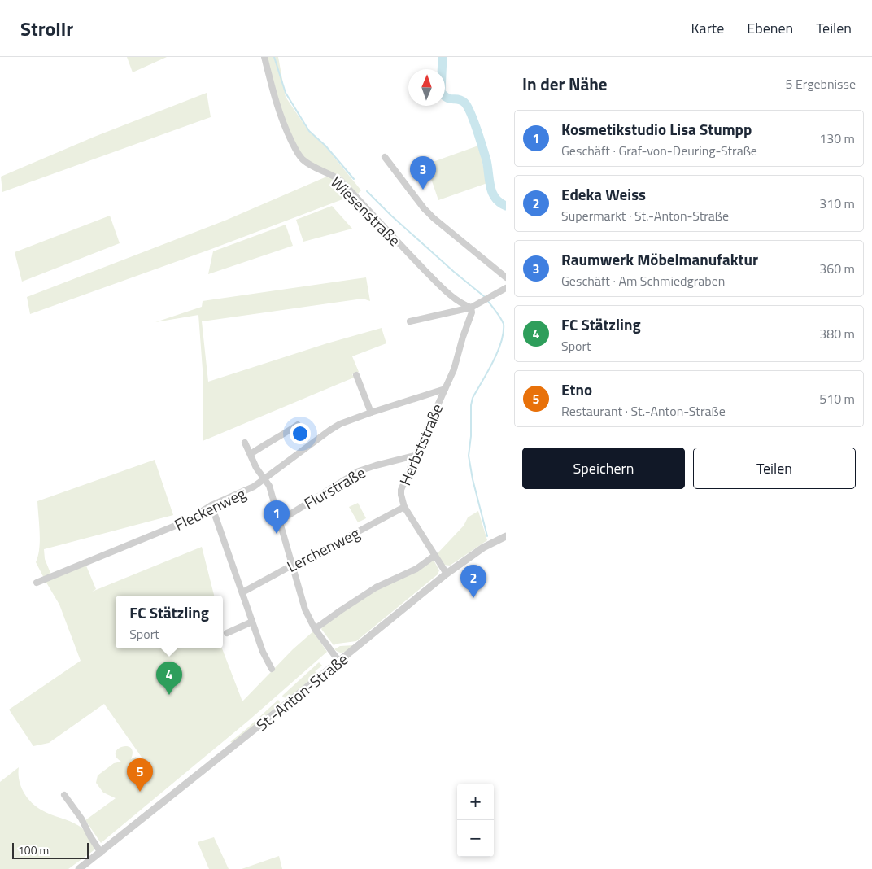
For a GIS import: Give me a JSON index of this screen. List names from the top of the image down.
{
  "streets": {
    "street": [
      "Wiesenstraße",
      "Herbststraße",
      "Flurstraße",
      "Fleckenweg",
      "Lerchenweg",
      "St.-Anton-Straße"
    ]
  },
  "crossings": [
    ["Wiesenstraße", "Herbststraße"],
    ["Herbststraße", "Flurstraße"],
    ["Herbststraße", "Fleckenweg"],
    ["Herbststraße", "Lerchenweg"],
    ["Herbststraße", "St.-Anton-Straße"]
  ],
  "scale_bar": "100 m",
  "north": "top",
  "page": {
    "header": "Strollr",
    "nav": ["Karte", "Ebenen", "Teilen"],
    "heading": ["In der Nähe", "5 Ergebnisse"],
    "list": [
      {
        "mark": "1",
        "name": "Kosmetikstudio Lisa Stumpp",
        "note": "Geschäft · Graf-von-Deuring-Straße",
        "value": "130 m"
      },
      {
        "mark": "2",
        "name": "Edeka Weiss",
        "note": "Supermarkt · St.-Anton-Straße",
        "value": "310 m"
      },
      {
        "mark": "3",
        "name": "Raumwerk Möbelmanufaktur",
        "note": "Geschäft · Am Schmiedgraben",
        "value": "360 m"
      },
      {
        "mark": "4",
        "name": "FC Stätzling",
        "note": "Sport",
        "value": "380 m"
      },
      {
        "mark": "5",
        "name": "Etno",
        "note": "Restaurant · St.-Anton-Straße",
        "value": "510 m"
      }
    ],
    "pins": [
      "3",
      "1",
      "2",
      "4",
      "5"
    ],
    "buttons": ["Speichern", "Teilen"],
    "popup": ["FC Stätzling", "Sport"],
    "map_buttons": ["+", "−"],
    "scale": "100 m"
  }
}
